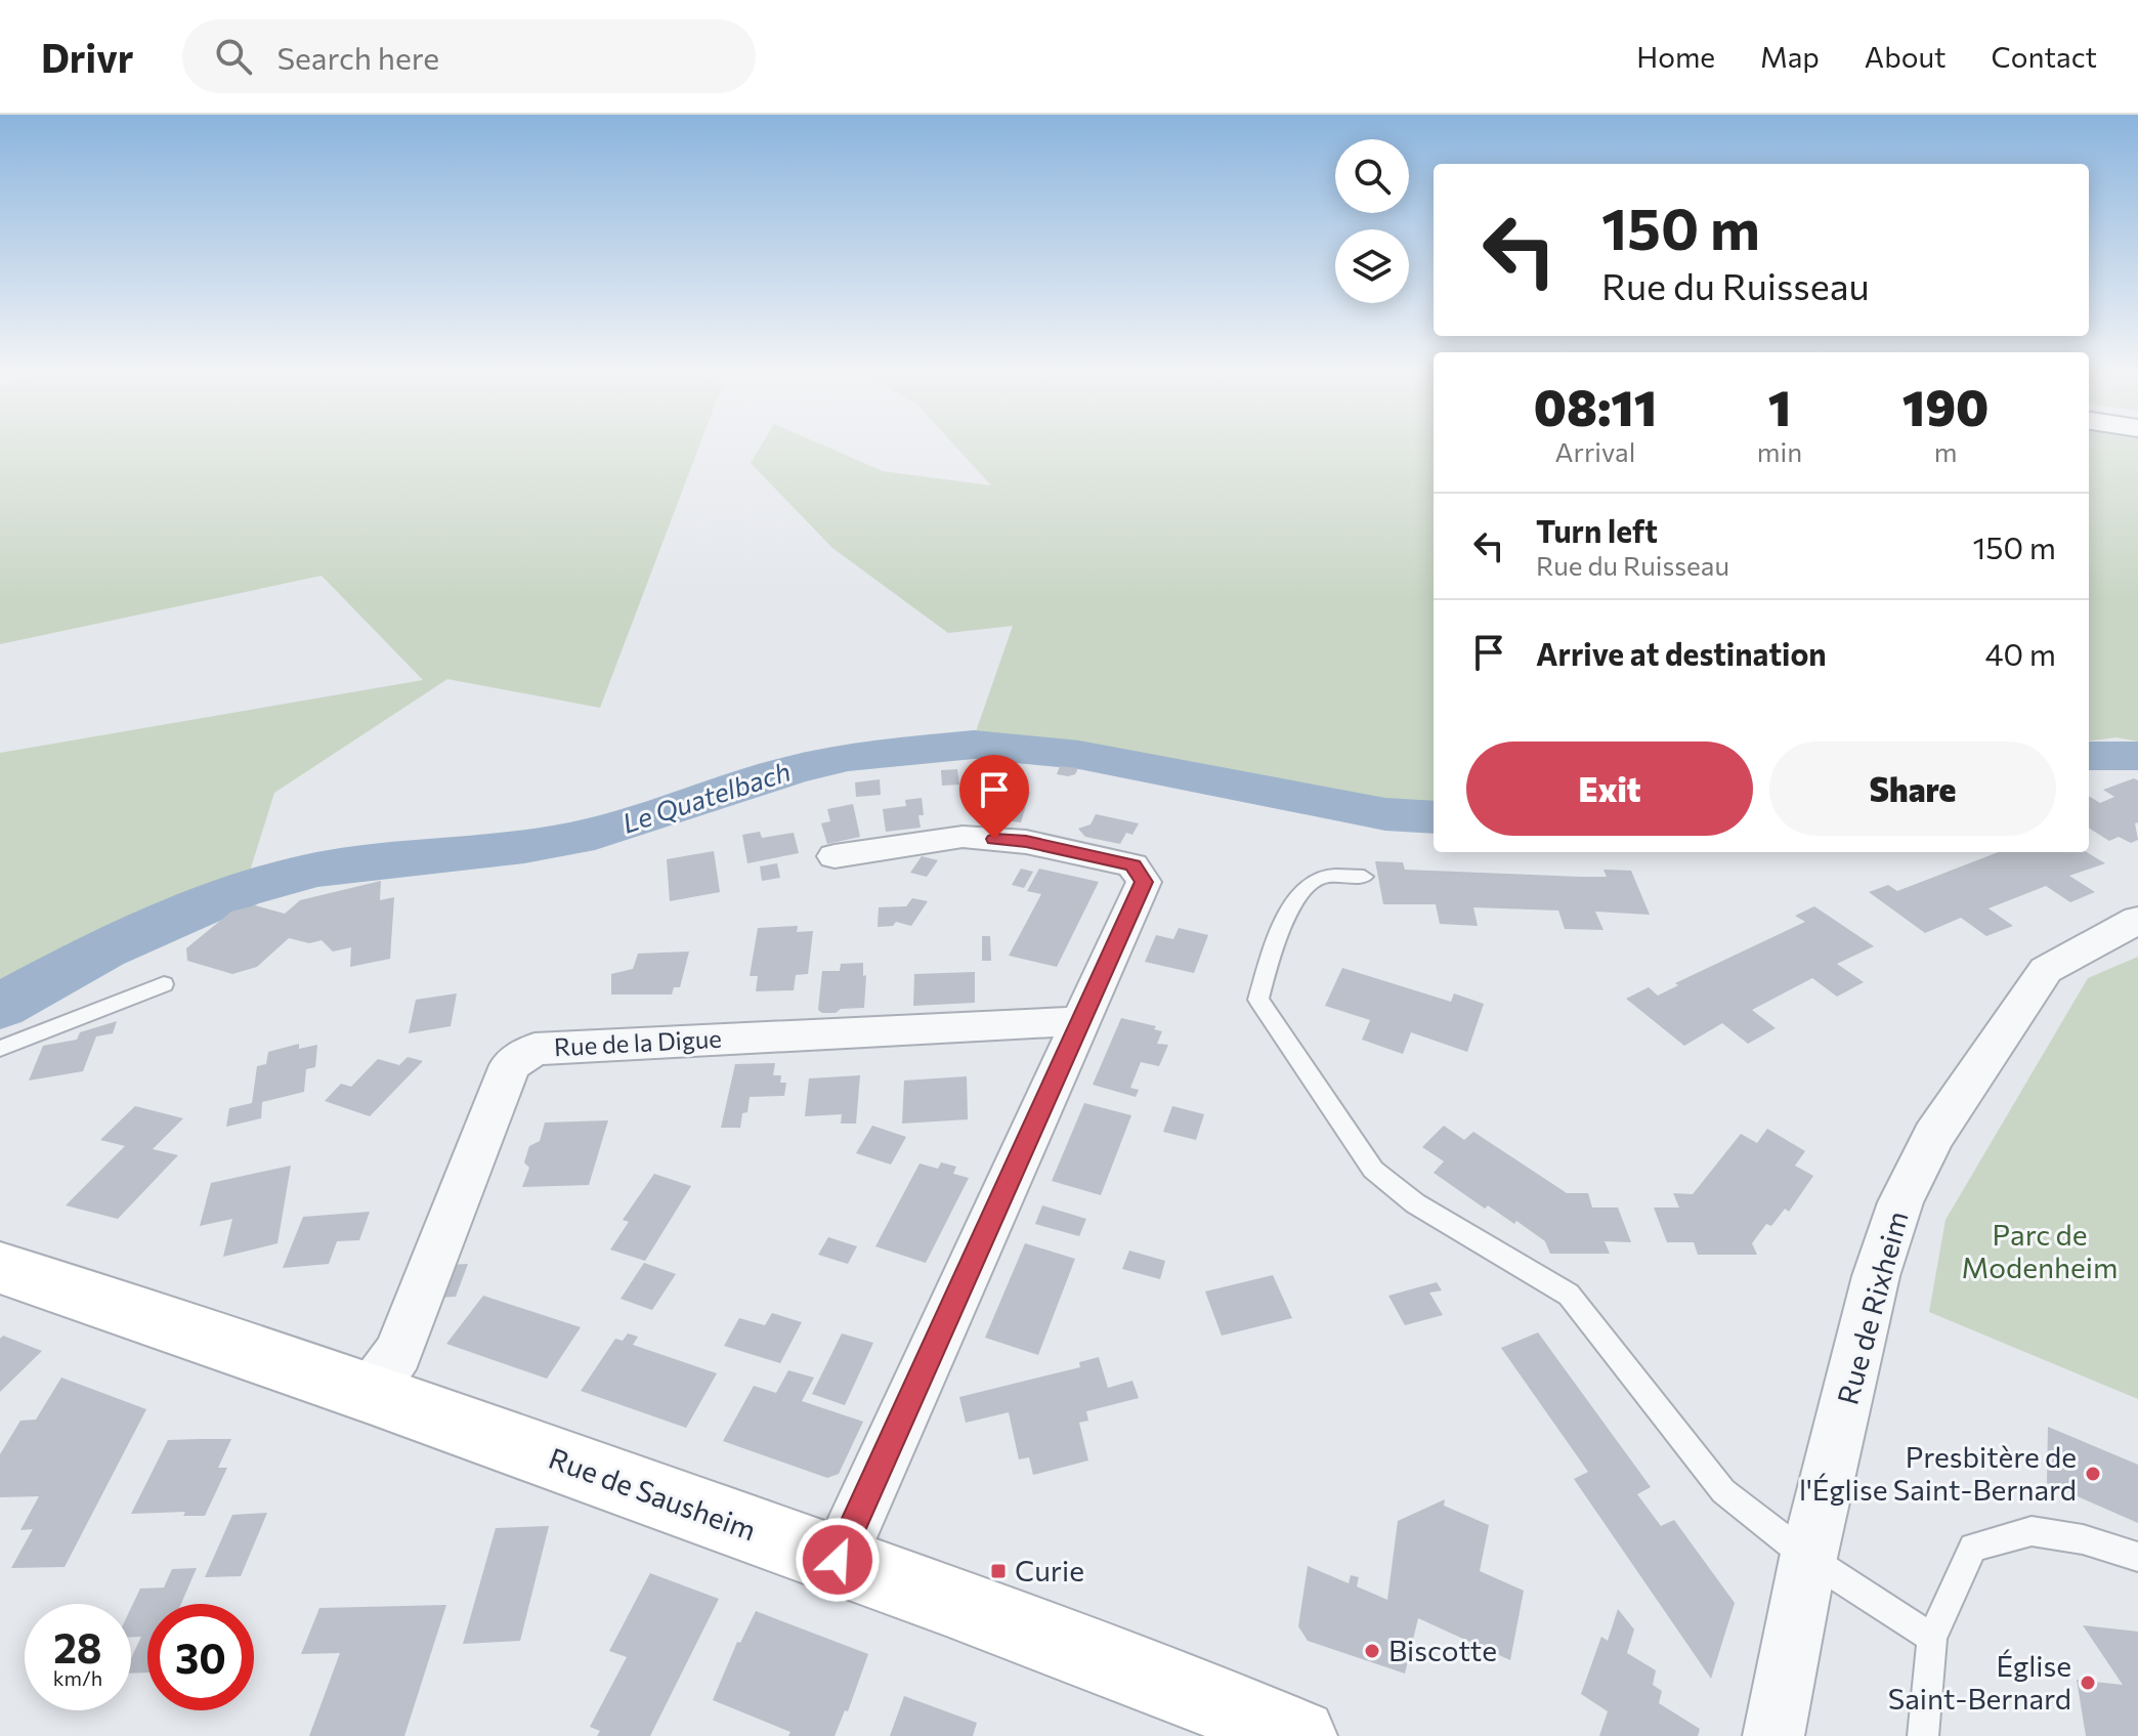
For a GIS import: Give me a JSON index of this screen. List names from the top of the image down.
{
  "streets": {
    "main road": ["Rue de Sausheim"],
    "street": ["Rue de la Digue", "Rue de Rixheim"]
  },
  "crossings": [
    ["Rue de la Digue", "Rue de Sausheim"]
  ],
  "water": ["Le Quatelbach"],
  "parks": ["Parc de Modenheim"],
  "places": {
    "other": ["Presbitère de l'Église Saint-Bernard", "Biscotte", "Église Saint-Bernard"],
    "transit": ["Curie"]
  },
  "page": {
    "header": "Drivr",
    "search": "Search here",
    "nav": [
      "Home",
      "Map",
      "About",
      "Contact"
    ],
    "turn": ["150 m", "Rue du Ruisseau"],
    "eta": [
      "08:11",
      "Arrival",
      "1",
      "min",
      "190",
      "m"
    ],
    "list": [
      {
        "name": "Turn left",
        "note": "Rue du Ruisseau",
        "value": "150 m"
      },
      {
        "name": "Arrive at destination",
        "value": "40 m"
      }
    ],
    "buttons": ["Exit", "Share"],
    "speed": "28 km/h",
    "limit": "30"
  }
}
